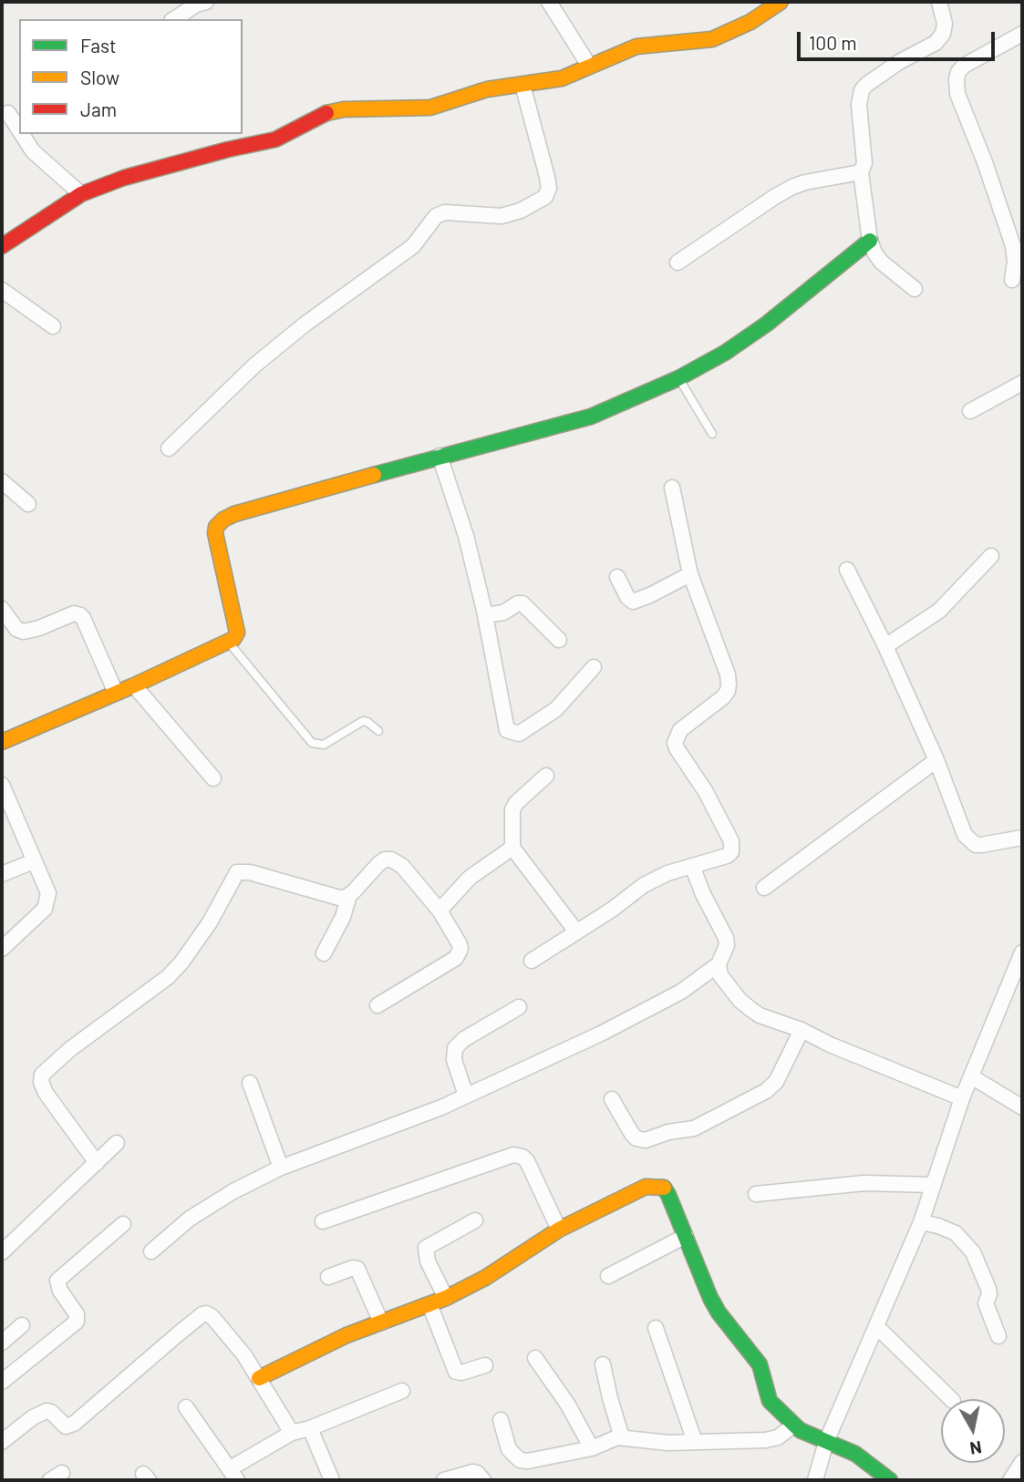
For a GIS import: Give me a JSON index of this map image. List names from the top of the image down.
{
  "legend": ["Fast", "Slow", "Jam"],
  "scale_bar": "100 m",
  "north": "bottom"
}
